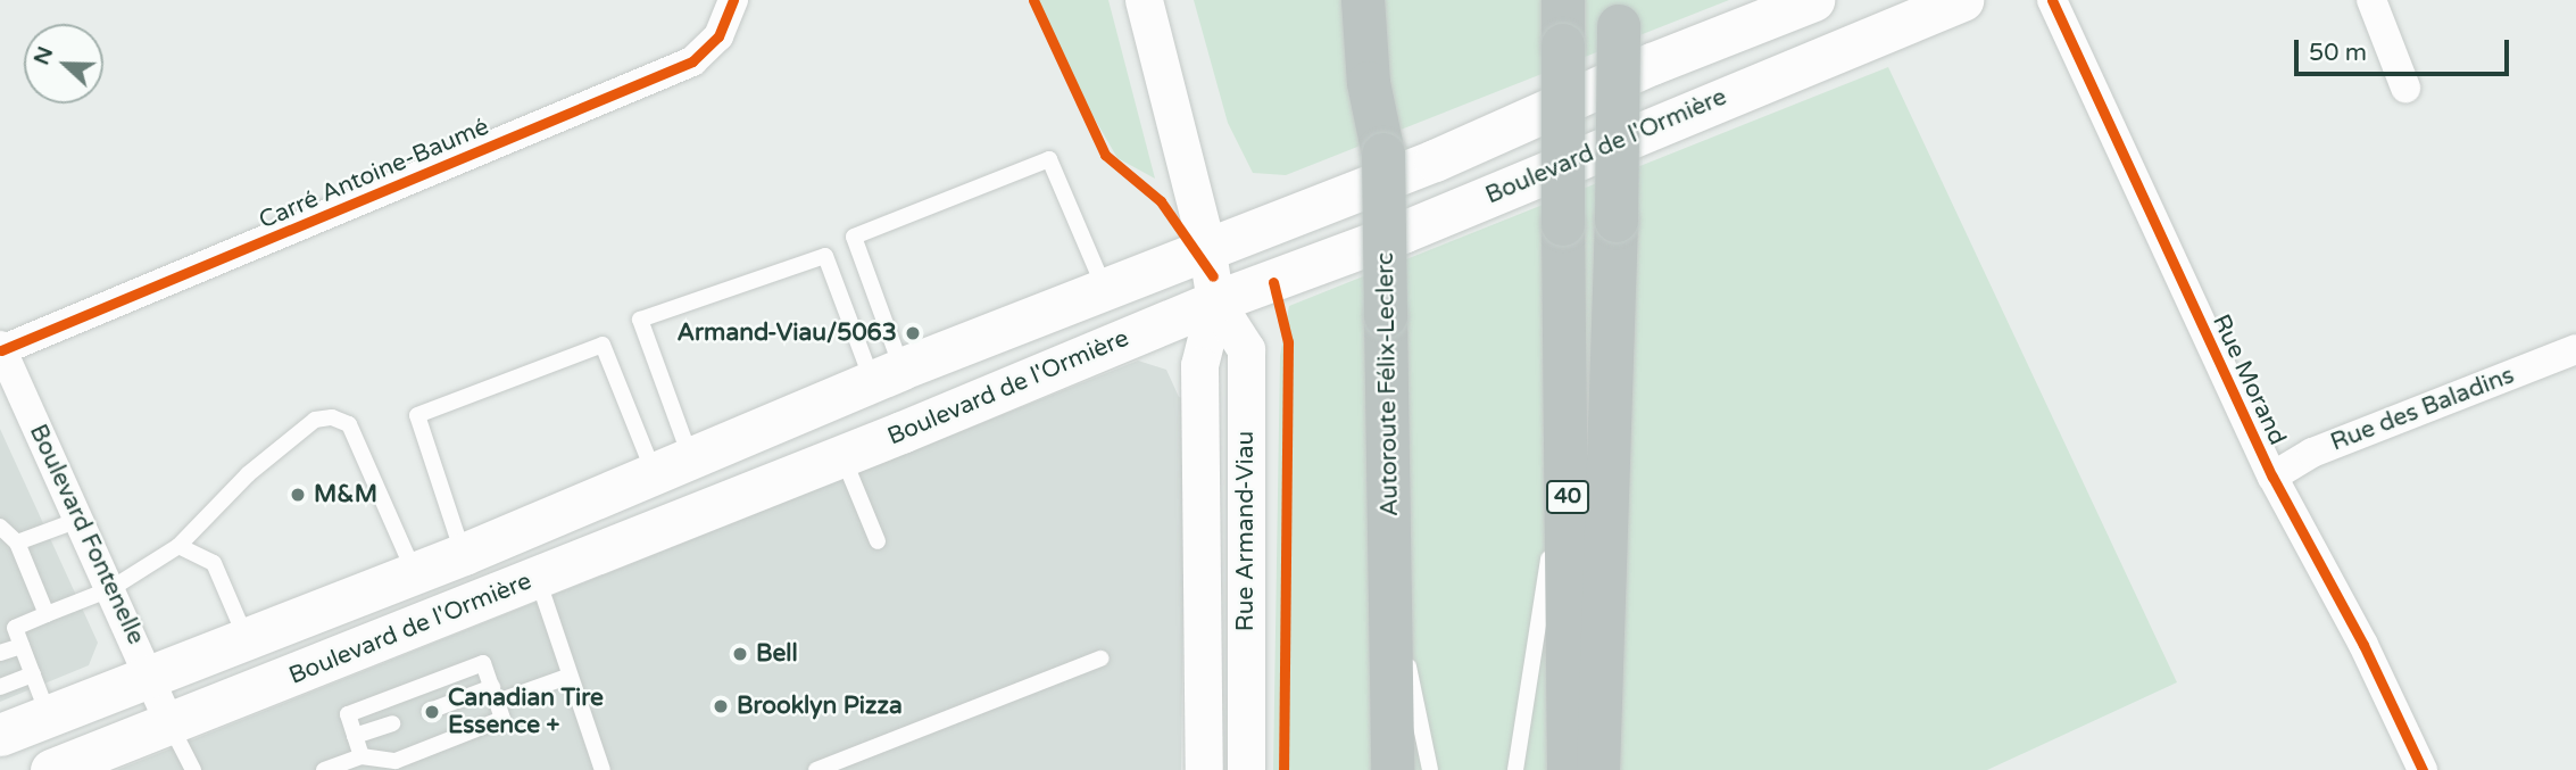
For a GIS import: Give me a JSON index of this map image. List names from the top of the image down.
{
  "streets": {
    "highway": ["Autoroute Félix-Leclerc", "40"],
    "main road": ["Boulevard de l'Ormière"],
    "street": [
      "Carré Antoine-Baumé",
      "Rue Morand",
      "Rue des Baladins",
      "Rue Armand-Viau",
      "Boulevard Fontenelle"
    ]
  },
  "crossings": [
    ["Boulevard de l'Ormière", "Rue Armand-Viau"],
    ["Boulevard de l'Ormière", "Boulevard Fontenelle"],
    ["Carré Antoine-Baumé", "Boulevard Fontenelle"],
    ["Rue Morand", "Rue des Baladins"]
  ],
  "places": [
    "Armand-Viau/5063",
    "M&M",
    "Bell",
    "Brooklyn Pizza",
    "Canadian Tire Essence +"
  ],
  "scale_bar": "50 m",
  "north": "left"
}
